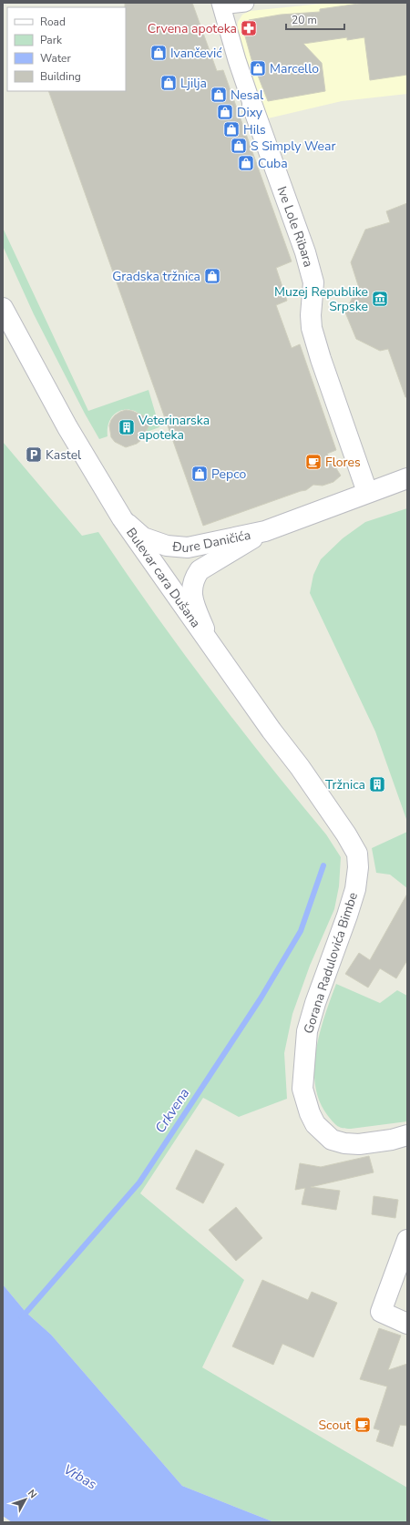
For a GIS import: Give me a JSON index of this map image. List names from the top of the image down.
{
  "streets": {
    "street": [
      "Ive Lole Ribara",
      "Đure Daničića",
      "Bulevar cara Dušana",
      "Gorana Radulovića Bimbe"
    ]
  },
  "crossings": [
    ["Ive Lole Ribara", "Đure Daničića"],
    ["Đure Daničića", "Bulevar cara Dušana"],
    ["Bulevar cara Dušana", "Gorana Radulovića Bimbe"]
  ],
  "water": ["Crkvena", "Vrbas"],
  "places": {
    "pharmacy": ["Crvena apoteka"],
    "shop": [
      "Ivančević",
      "Marcello",
      "Ljilja",
      "Nesal",
      "Dixy",
      "Hils",
      "S Simply Wear",
      "Cuba",
      "Gradska tržnica",
      "Pepco"
    ],
    "museum": ["Muzej Republike Srpske"],
    "building": ["Veterinarska apoteka", "Tržnica"],
    "parking": ["Kastel"],
    "cafe": ["Flores", "Scout"]
  },
  "legend": [
    "Road",
    "Park",
    "Water",
    "Building"
  ],
  "scale_bar": "20 m",
  "north": "top right"
}
